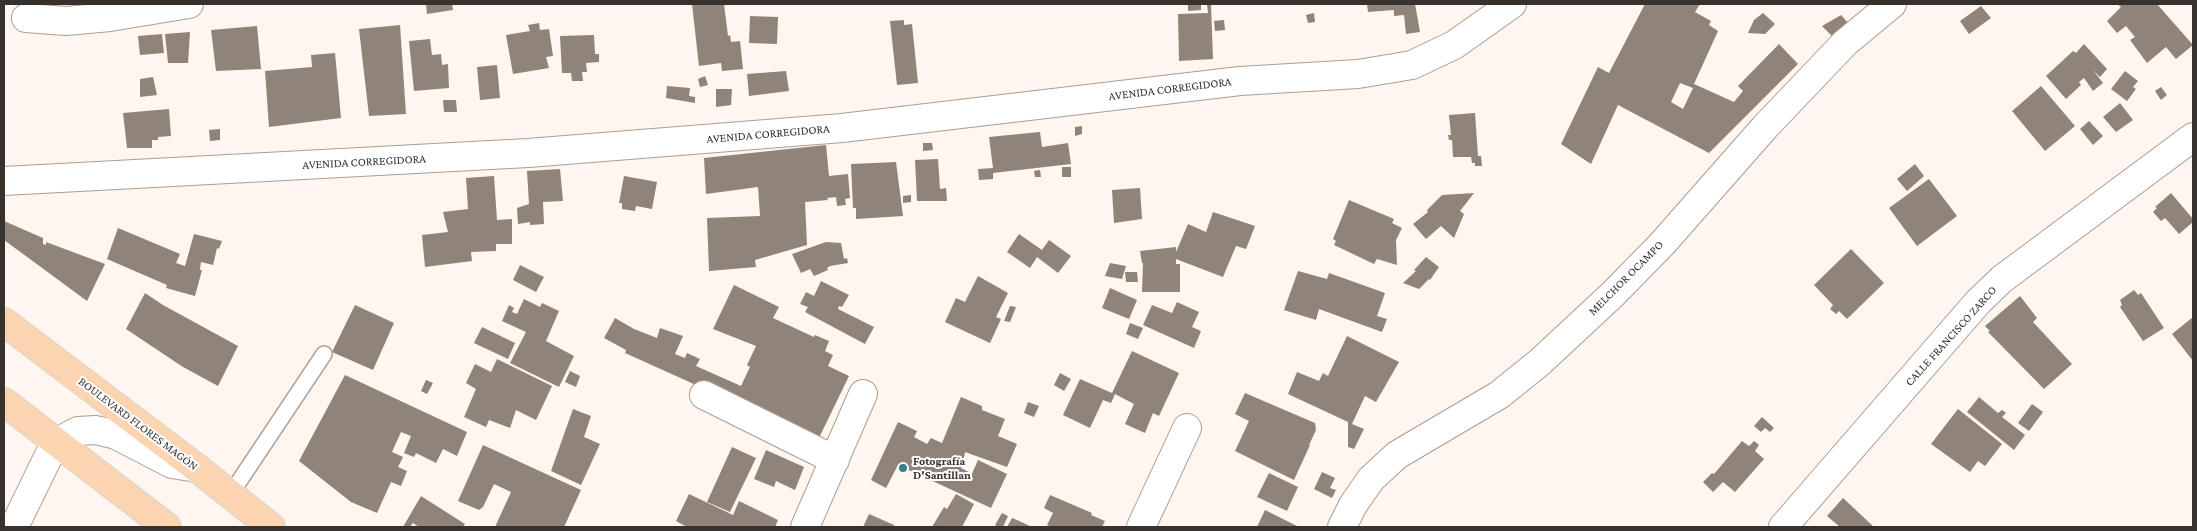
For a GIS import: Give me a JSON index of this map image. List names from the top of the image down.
{
  "streets": {
    "main road": ["BOULEVARD FLORES MAGÓN"],
    "street": ["AVENIDA CORREGIDORA", "MELCHOR OCAMPO", "CALLE FRANCISCO ZARCO"]
  },
  "places": ["Fotografía D'Santillan"]
}
